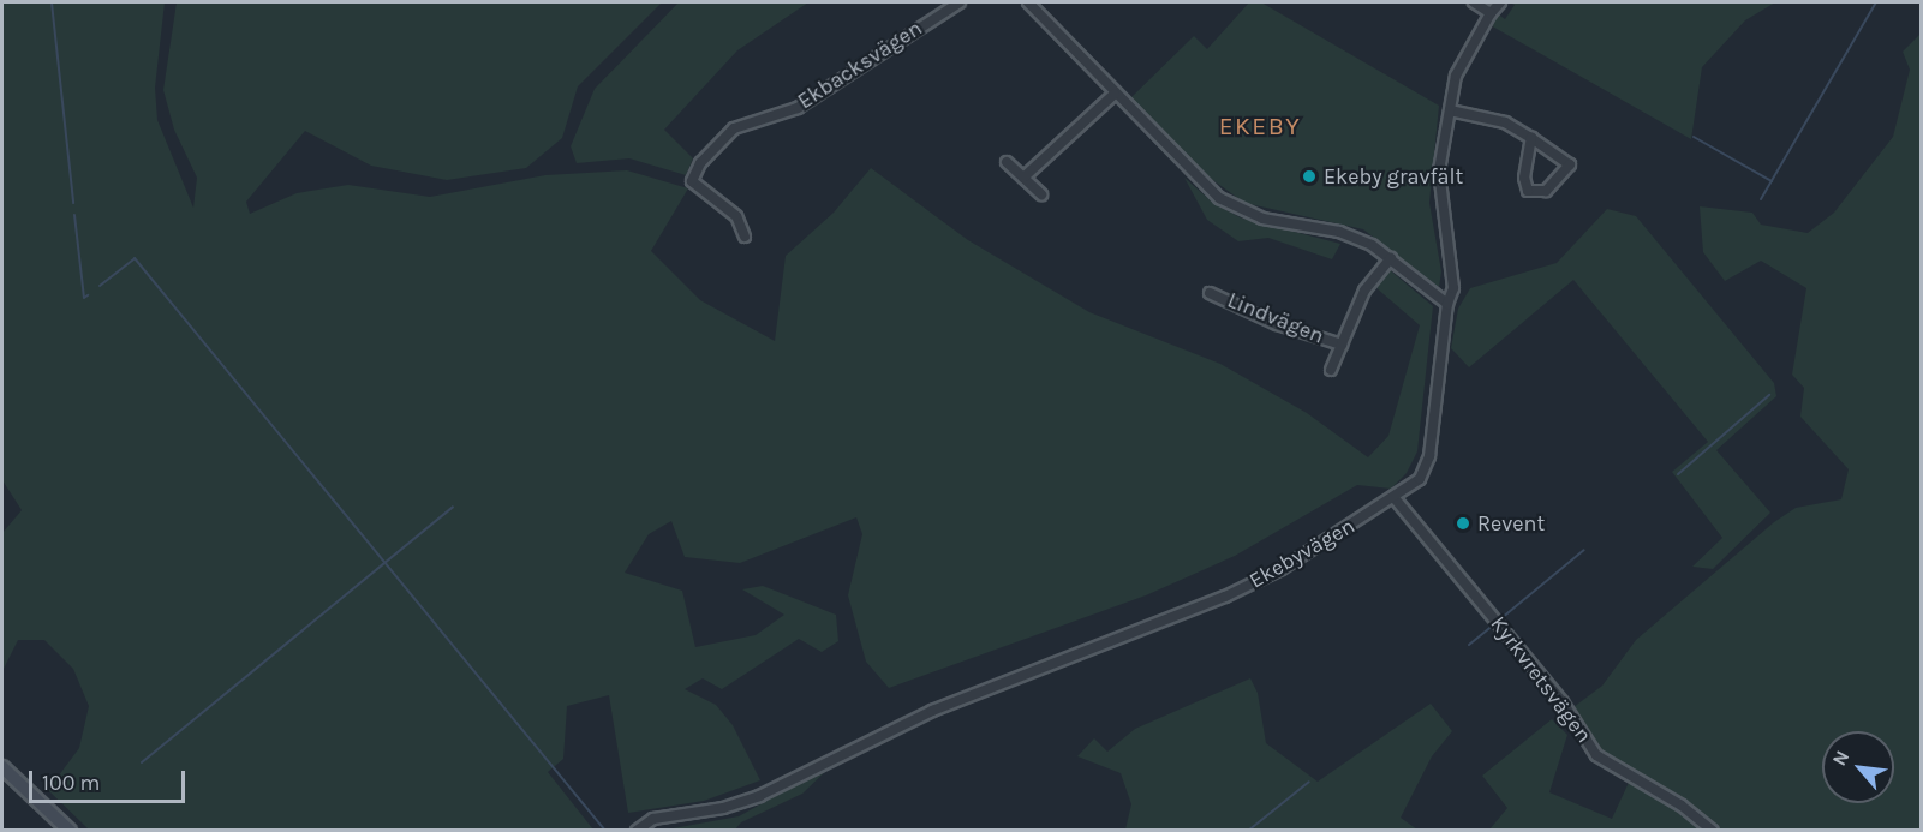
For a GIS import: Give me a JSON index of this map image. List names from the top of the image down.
{
  "streets": {
    "street": [
      "Ekbacksvägen",
      "Lindvägen",
      "Ekebyvägen",
      "Kyrkvretsvägen"
    ]
  },
  "crossings": [
    ["Ekebyvägen", "Kyrkvretsvägen"]
  ],
  "districts": ["EKEBY"],
  "places": ["Ekeby gravfält", "Revent"],
  "scale_bar": "100 m",
  "north": "top left"
}
